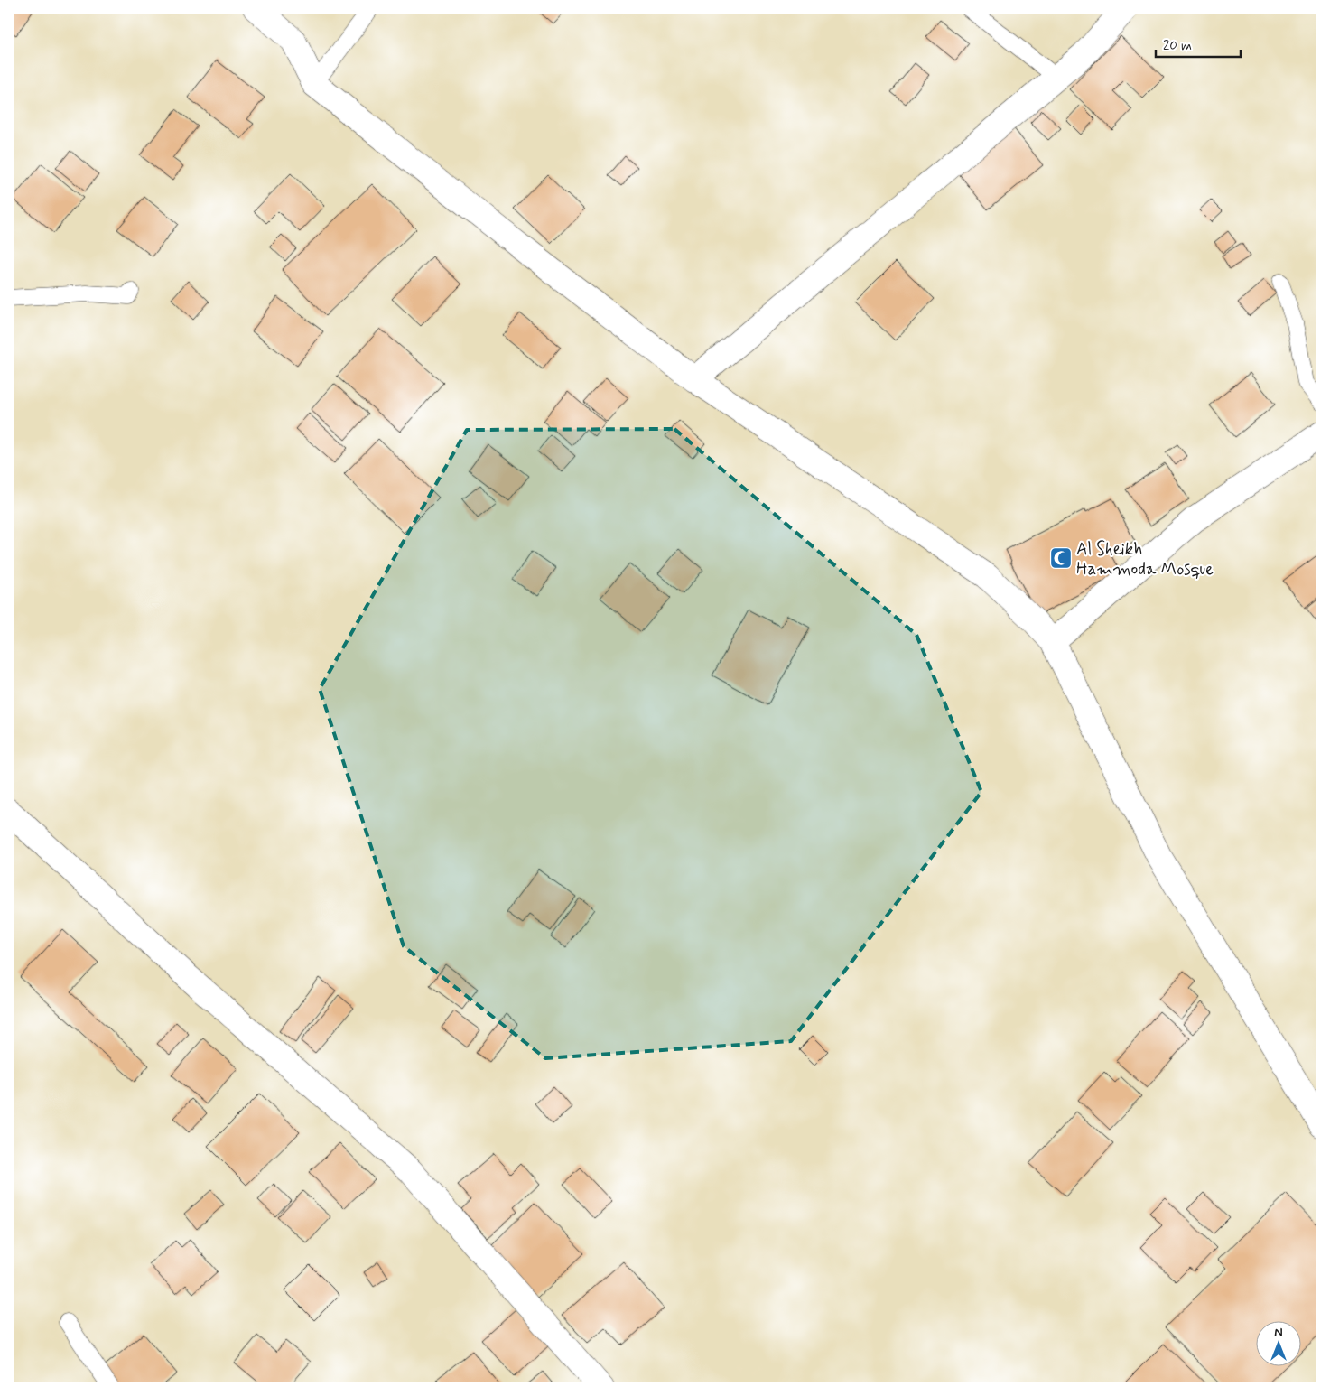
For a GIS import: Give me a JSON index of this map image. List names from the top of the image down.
{
  "places": {
    "mosque": ["Al Sheikh Hammoda Mosque"]
  },
  "scale_bar": "20 m",
  "north": "top"
}
